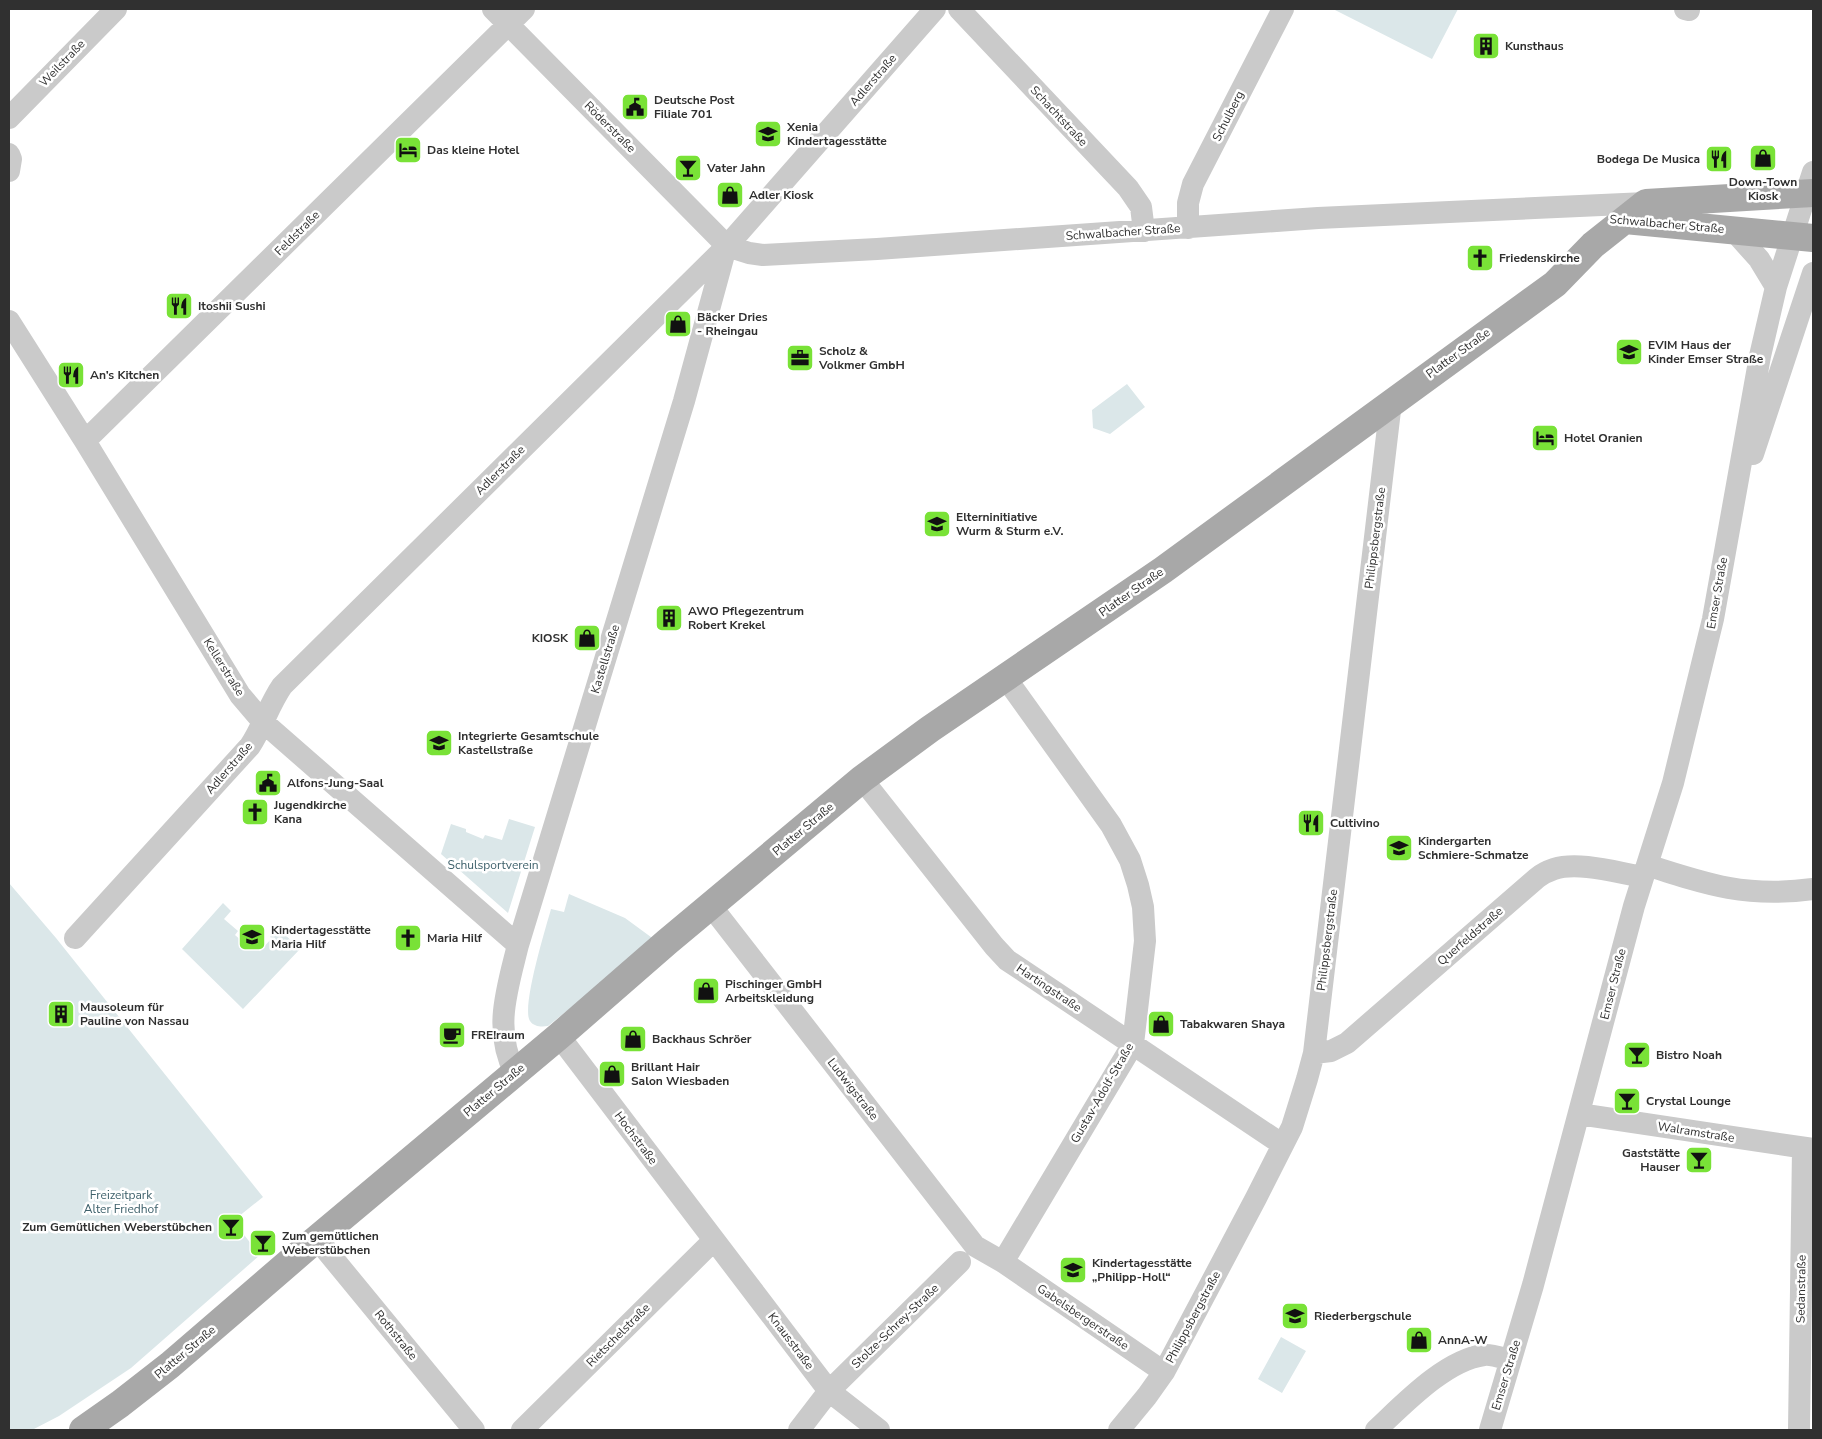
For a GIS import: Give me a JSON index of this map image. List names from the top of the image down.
{
  "streets": {
    "main road": ["Schwalbacher Straße", "Platter Straße"],
    "street": [
      "Weilstraße",
      "Adlerstraße",
      "Schachtstraße",
      "Schulberg",
      "Röderstraße",
      "Feldstraße",
      "Philippsbergstraße",
      "Emser Straße",
      "Kastellstraße",
      "Kellerstraße",
      "Querfeldstraße",
      "Hartingstraße",
      "Ludwigstraße",
      "Gustav-Adolf-Straße",
      "Walramstraße",
      "Hochstraße",
      "Sedanstraße",
      "Gabelsbergerstraße",
      "Stolze-Schrey-Straße",
      "Rothstraße",
      "Rietschelstraße",
      "Knausstraße"
    ]
  },
  "crossings": [
    ["Adlerstraße", "Röderstraße"],
    ["Adlerstraße", "Schwalbacher Straße"],
    ["Adlerstraße", "Kastellstraße"],
    ["Adlerstraße", "Kellerstraße"],
    ["Schachtstraße", "Schwalbacher Straße"],
    ["Schulberg", "Schwalbacher Straße"],
    ["Röderstraße", "Schwalbacher Straße"],
    ["Röderstraße", "Feldstraße"],
    ["Röderstraße", "Kastellstraße"],
    ["Schwalbacher Straße", "Platter Straße"],
    ["Schwalbacher Straße", "Emser Straße"],
    ["Schwalbacher Straße", "Kastellstraße"],
    ["Feldstraße", "Kellerstraße"],
    ["Platter Straße", "Philippsbergstraße"],
    ["Platter Straße", "Kastellstraße"],
    ["Platter Straße", "Hartingstraße"],
    ["Platter Straße", "Ludwigstraße"],
    ["Platter Straße", "Gustav-Adolf-Straße"],
    ["Platter Straße", "Hochstraße"],
    ["Platter Straße", "Rothstraße"],
    ["Philippsbergstraße", "Querfeldstraße"],
    ["Philippsbergstraße", "Hartingstraße"],
    ["Philippsbergstraße", "Gabelsbergerstraße"],
    ["Emser Straße", "Querfeldstraße"],
    ["Emser Straße", "Walramstraße"],
    ["Kastellstraße", "Kellerstraße"],
    ["Hartingstraße", "Gustav-Adolf-Straße"],
    ["Ludwigstraße", "Gustav-Adolf-Straße"],
    ["Ludwigstraße", "Gabelsbergerstraße"],
    ["Gustav-Adolf-Straße", "Gabelsbergerstraße"],
    ["Walramstraße", "Sedanstraße"],
    ["Hochstraße", "Rietschelstraße"],
    ["Hochstraße", "Knausstraße"],
    ["Stolze-Schrey-Straße", "Knausstraße"],
    ["Rietschelstraße", "Knausstraße"]
  ],
  "parks": ["Schulsportverein", "Freizeitpark Alter Friedhof"],
  "places": {
    "building": ["Kunsthaus", "AWO Pflegezentrum Robert Krekel", "Mausoleum für Pauline von Nassau"],
    "public building": ["Deutsche Post Filiale 701", "Alfons-Jung-Saal"],
    "school or university": [
      "Xenia Kindertagesstätte",
      "EVIM Haus der Kinder Emser Straße",
      "Elterninitiative Wurm & Sturm e.V.",
      "Integrierte Gesamtschule Kastellstraße",
      "Kindergarten Schmiere-Schmatze",
      "Kindertagesstätte Maria Hilf",
      "Kindertagesstätte „Philipp-Holl“",
      "Riederbergschule"
    ],
    "hotel": ["Das kleine Hotel", "Hotel Oranien"],
    "shop": [
      "Down-Town Kiosk",
      "Adler Kiosk",
      "Bäcker Dries - Rheingau",
      "KIOSK",
      "Pischinger GmbH Arbeitskleidung",
      "Tabakwaren Shaya",
      "Backhaus Schröer",
      "Brillant Hair Salon Wiesbaden",
      "AnnA-W"
    ],
    "restaurant": [
      "Bodega De Musica",
      "Itoshii Sushi",
      "An’s Kitchen",
      "Cultivino"
    ],
    "bar": [
      "Vater Jahn",
      "Bistro Noah",
      "Crystal Lounge",
      "Gaststätte Hauser",
      "Zum Gemütlichen Weberstübchen",
      "Zum gemütlichen Weberstübchen"
    ],
    "church": ["Friedenskirche", "Jugendkirche Kana", "Maria Hilf"],
    "office": ["Scholz & Volkmer GmbH"],
    "cafe": ["FRE!raum"]
  }
}
